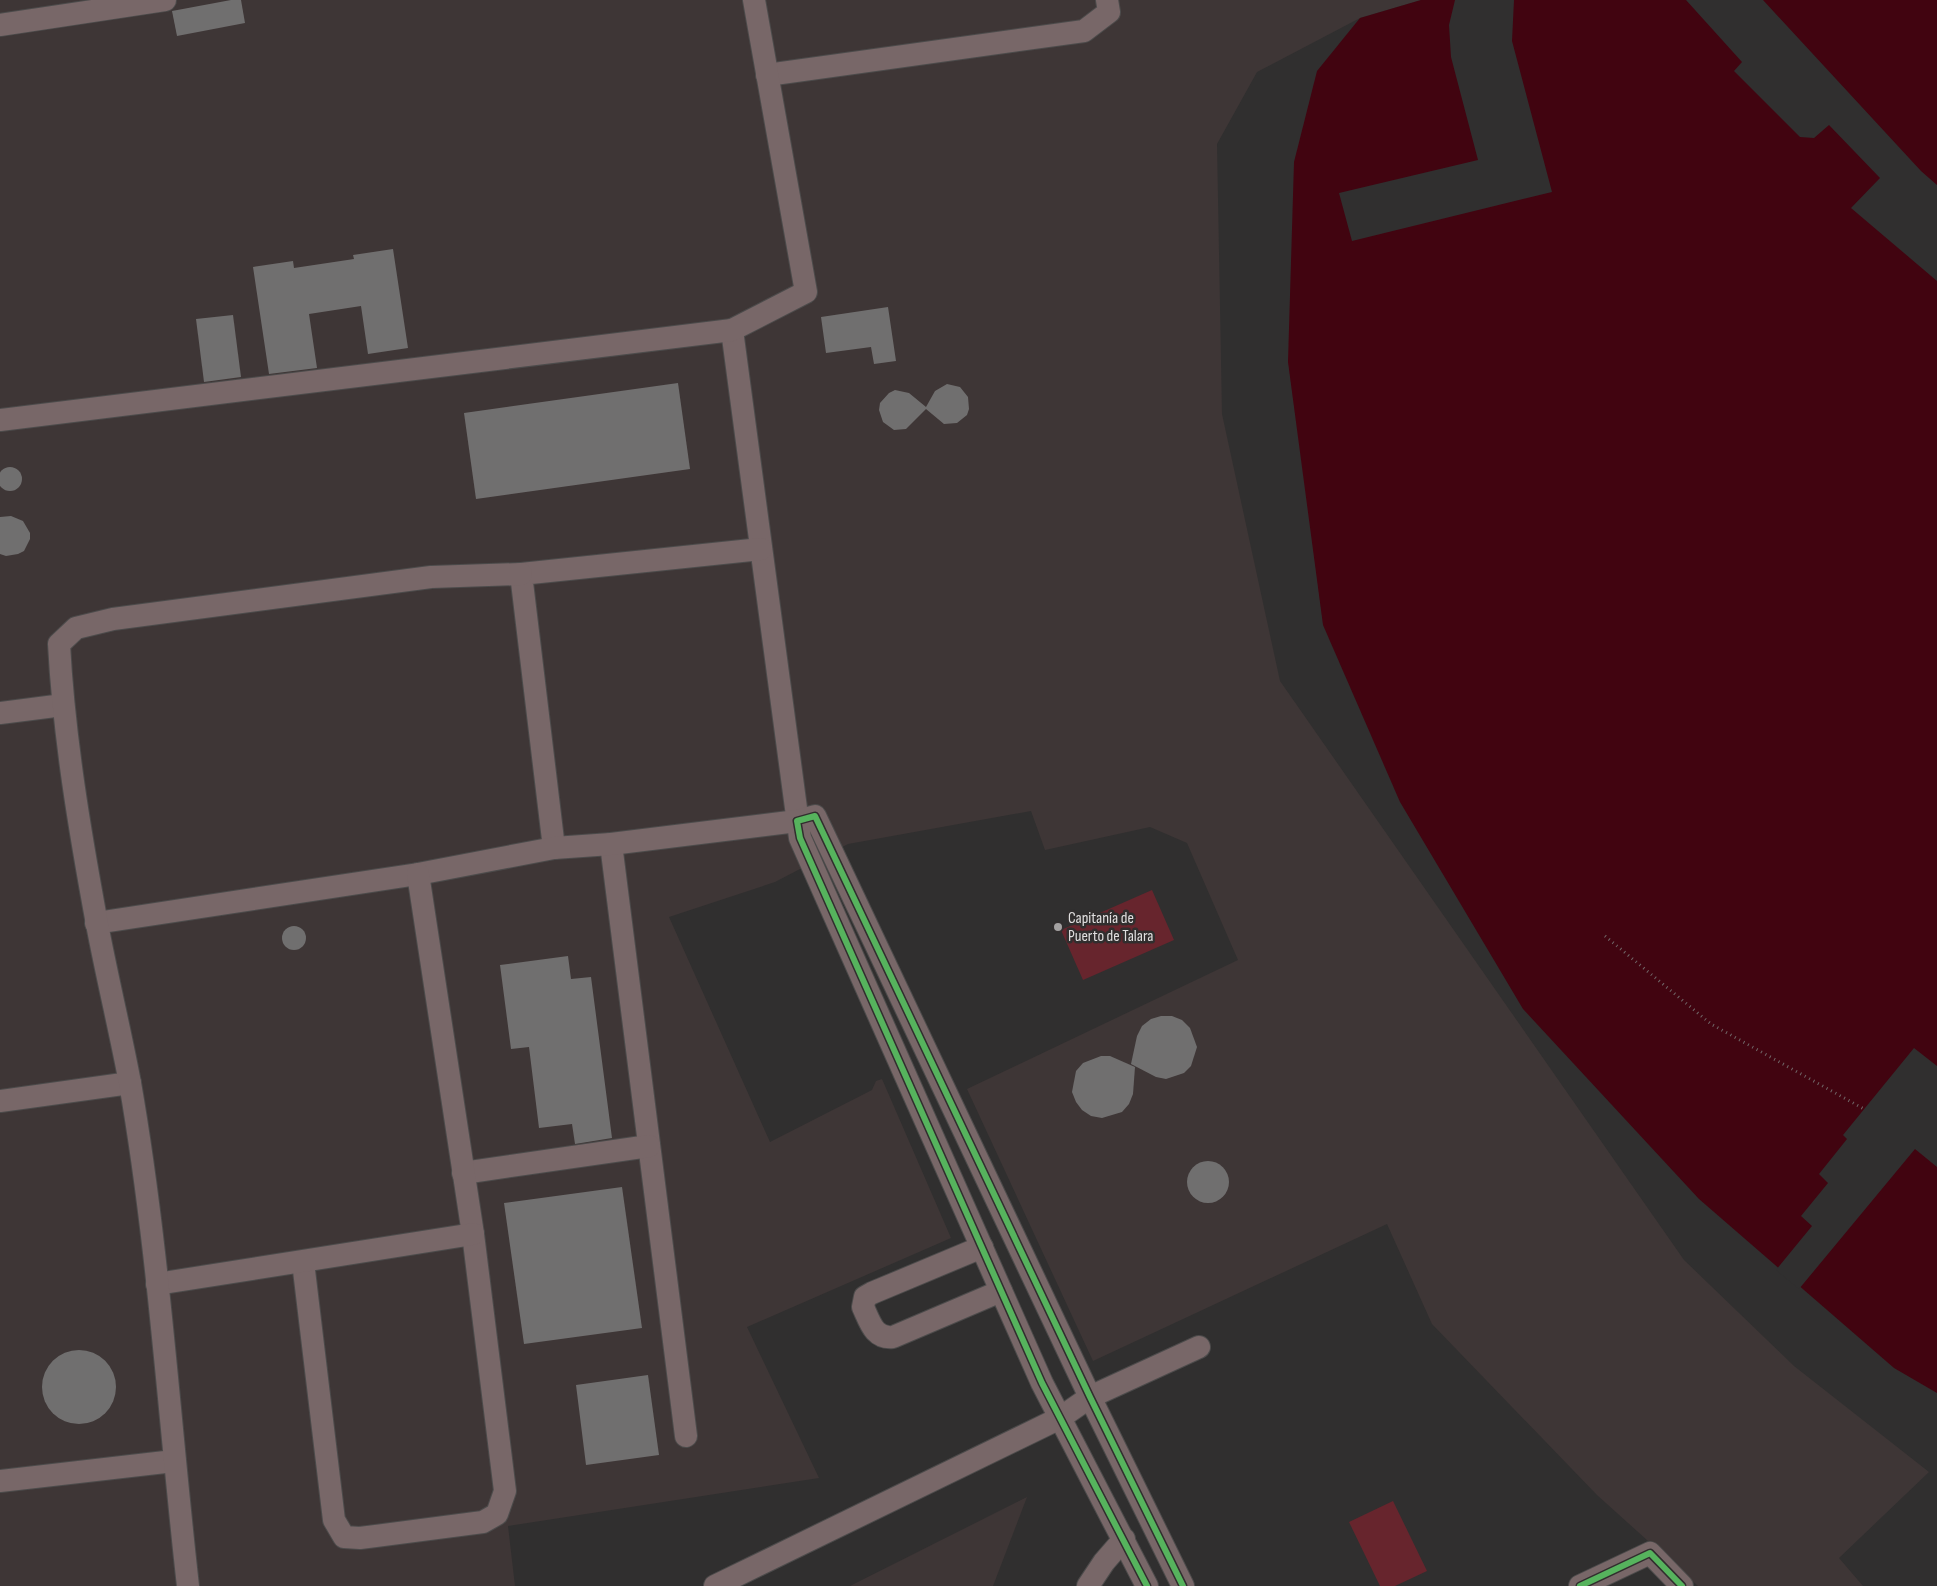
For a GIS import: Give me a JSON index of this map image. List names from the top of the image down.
{
  "places": ["Capitanía de Puerto de Talara"]
}
